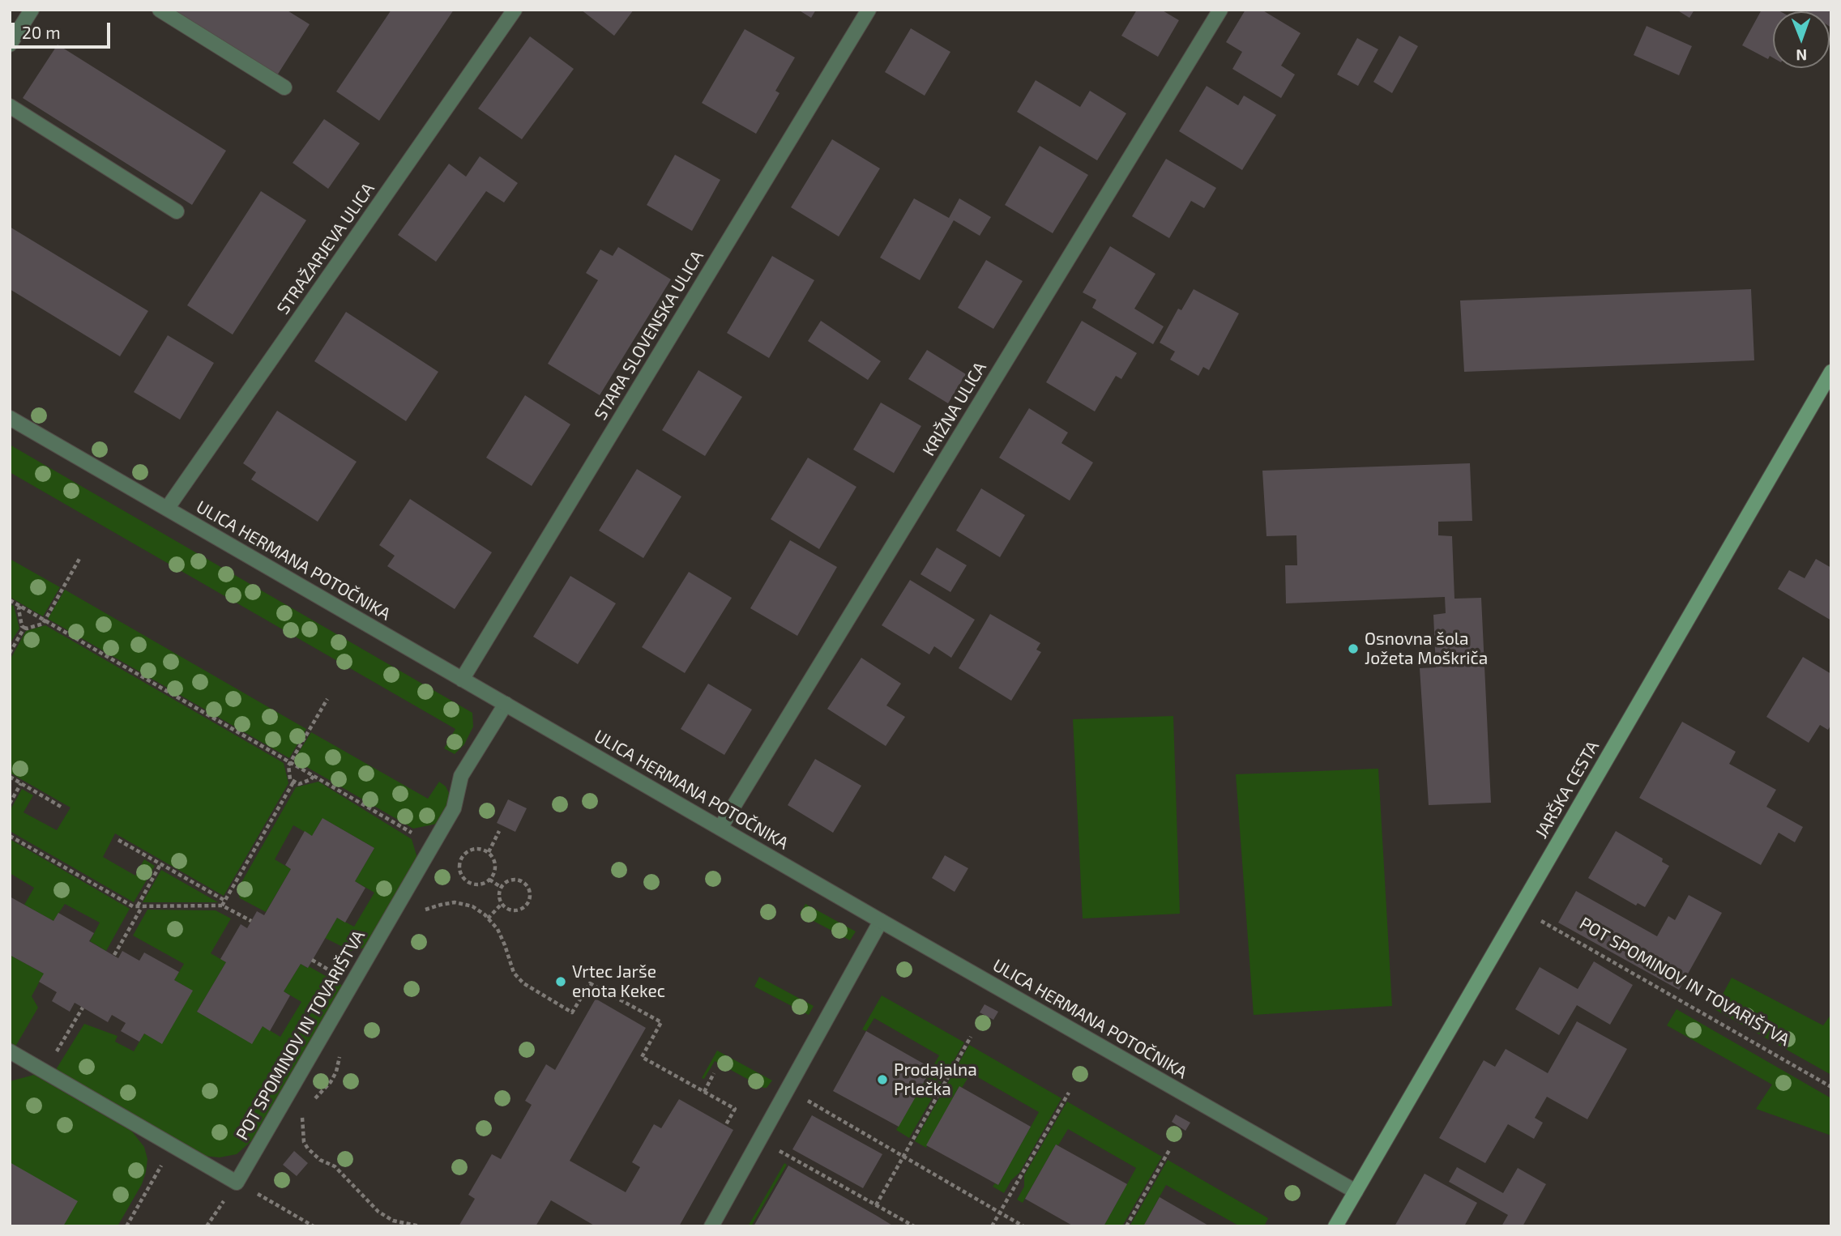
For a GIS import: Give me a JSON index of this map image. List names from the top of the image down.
{
  "streets": {
    "street": [
      "STRAŽARJEVA ULICA",
      "STARA SLOVENSKA ULICA",
      "KRIŽNA ULICA",
      "ULICA HERMANA POTOČNIKA",
      "JARŠKA CESTA",
      "POT SPOMINOV IN TOVARIŠTVA"
    ]
  },
  "crossings": [
    ["STRAŽARJEVA ULICA", "ULICA HERMANA POTOČNIKA"],
    ["STARA SLOVENSKA ULICA", "ULICA HERMANA POTOČNIKA"],
    ["KRIŽNA ULICA", "ULICA HERMANA POTOČNIKA"],
    ["ULICA HERMANA POTOČNIKA", "JARŠKA CESTA"],
    ["ULICA HERMANA POTOČNIKA", "POT SPOMINOV IN TOVARIŠTVA"],
    ["JARŠKA CESTA", "POT SPOMINOV IN TOVARIŠTVA"]
  ],
  "places": ["Osnovna šola Jožeta Moškriča", "Vrtec Jarše enota Kekec", "Prodajalna Prlečka"],
  "scale_bar": "20 m",
  "north": "bottom"
}
